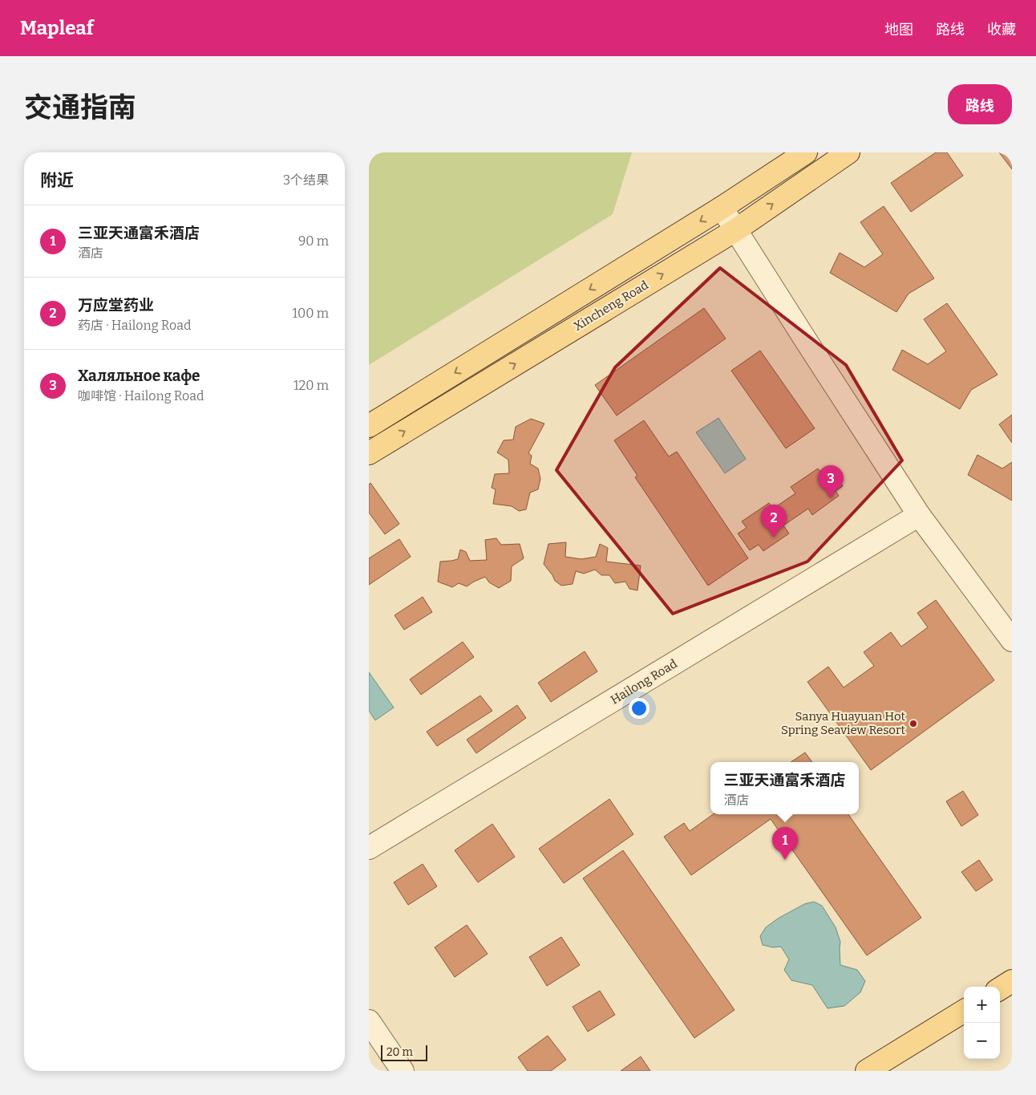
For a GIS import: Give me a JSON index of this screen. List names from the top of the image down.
{
  "streets": {
    "main road": ["Xincheng Road"],
    "street": ["Hailong Road"]
  },
  "places": ["Sanya Huayuan Hot Spring Seaview Resort"],
  "scale_bar": "20 m",
  "page": {
    "header": "Mapleaf",
    "nav": ["地图", "路线", "收藏"],
    "title": "交通指南",
    "buttons": "路线",
    "heading": ["附近", "3个结果"],
    "list": [
      {
        "mark": "1",
        "name": "三亚天通富禾酒店",
        "note": "酒店",
        "value": "90 m"
      },
      {
        "mark": "2",
        "name": "万应堂药业",
        "note": "药店 · Hailong Road",
        "value": "100 m"
      },
      {
        "mark": "3",
        "name": "Халяльное кафе",
        "note": "咖啡馆 · Hailong Road",
        "value": "120 m"
      }
    ],
    "pins": ["3", "2", "1"],
    "popup": ["三亚天通富禾酒店", "酒店"],
    "map_buttons": ["+", "−"],
    "scale": "20 m"
  }
}
